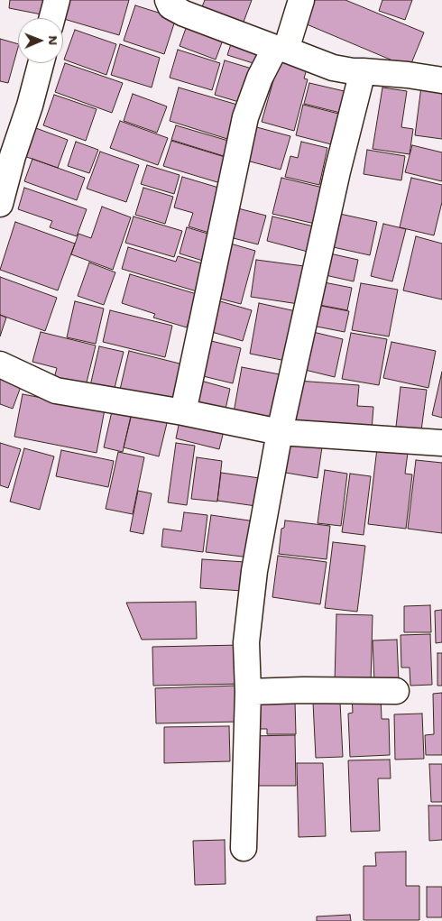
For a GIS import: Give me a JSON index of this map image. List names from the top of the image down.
{
  "north": "right"
}
